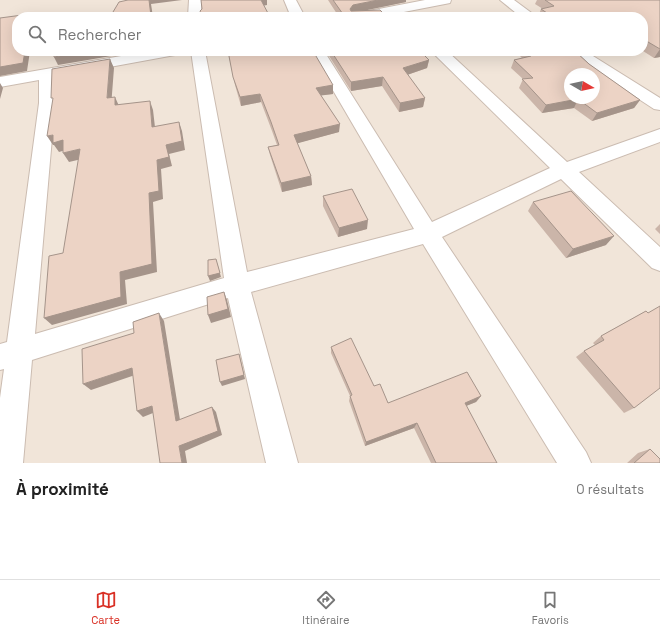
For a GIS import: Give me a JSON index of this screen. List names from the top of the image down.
{
  "north": "right",
  "page": {
    "search": "Rechercher",
    "heading": ["À proximité", "0 résultats"],
    "nav": ["Carte", "Itinéraire", "Favoris"]
  }
}
